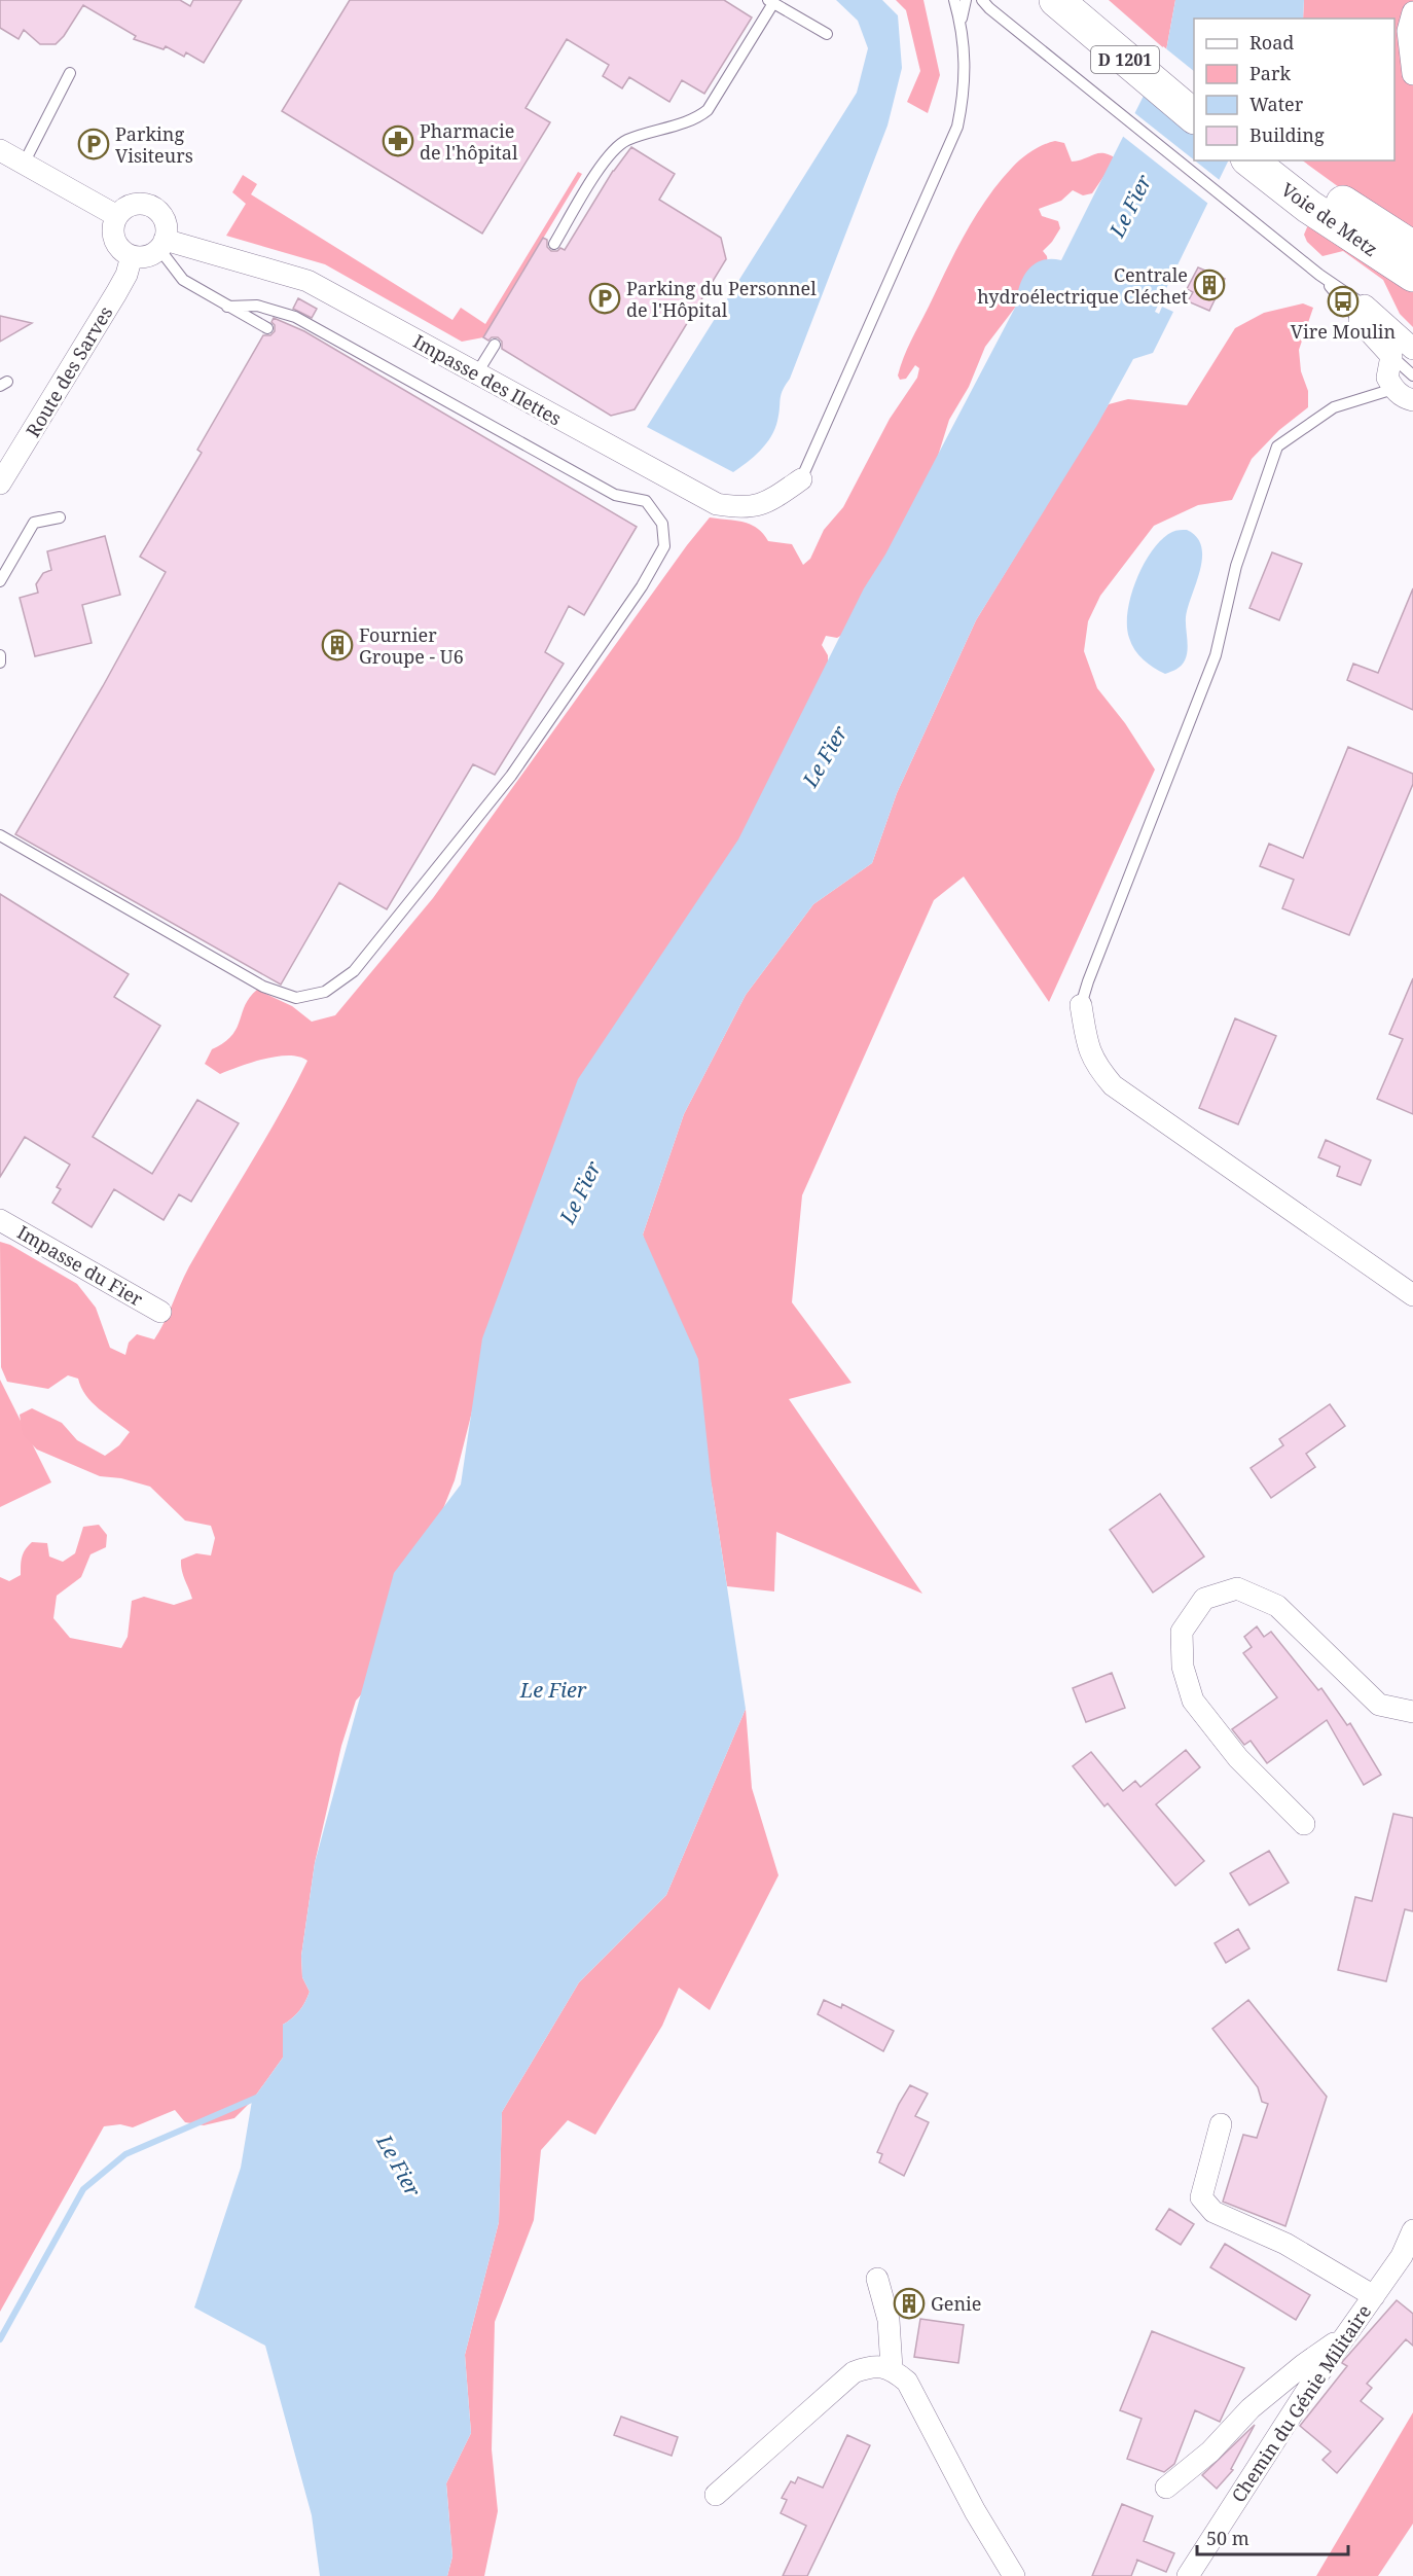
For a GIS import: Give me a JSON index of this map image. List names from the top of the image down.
{
  "streets": {
    "highway": ["D 1201", "Voie de Metz"],
    "street": [
      "Route des Sarves",
      "Impasse des Ilettes",
      "Impasse du Fier",
      "Chemin du Génie Militaire"
    ]
  },
  "crossings": [
    ["Route des Sarves", "Impasse des Ilettes"]
  ],
  "water": ["Le Fier"],
  "places": {
    "pharmacy": ["Pharmacie de l'hôpital"],
    "parking": ["Parking Visiteurs", "Parking du Personnel de l'Hôpital"],
    "building": ["Centrale hydroélectrique Cléchet", "Fournier Groupe - U6", "Genie"],
    "bus stop": ["Vire Moulin"]
  },
  "legend": [
    "Road",
    "Park",
    "Water",
    "Building"
  ],
  "scale_bar": "50 m"
}
